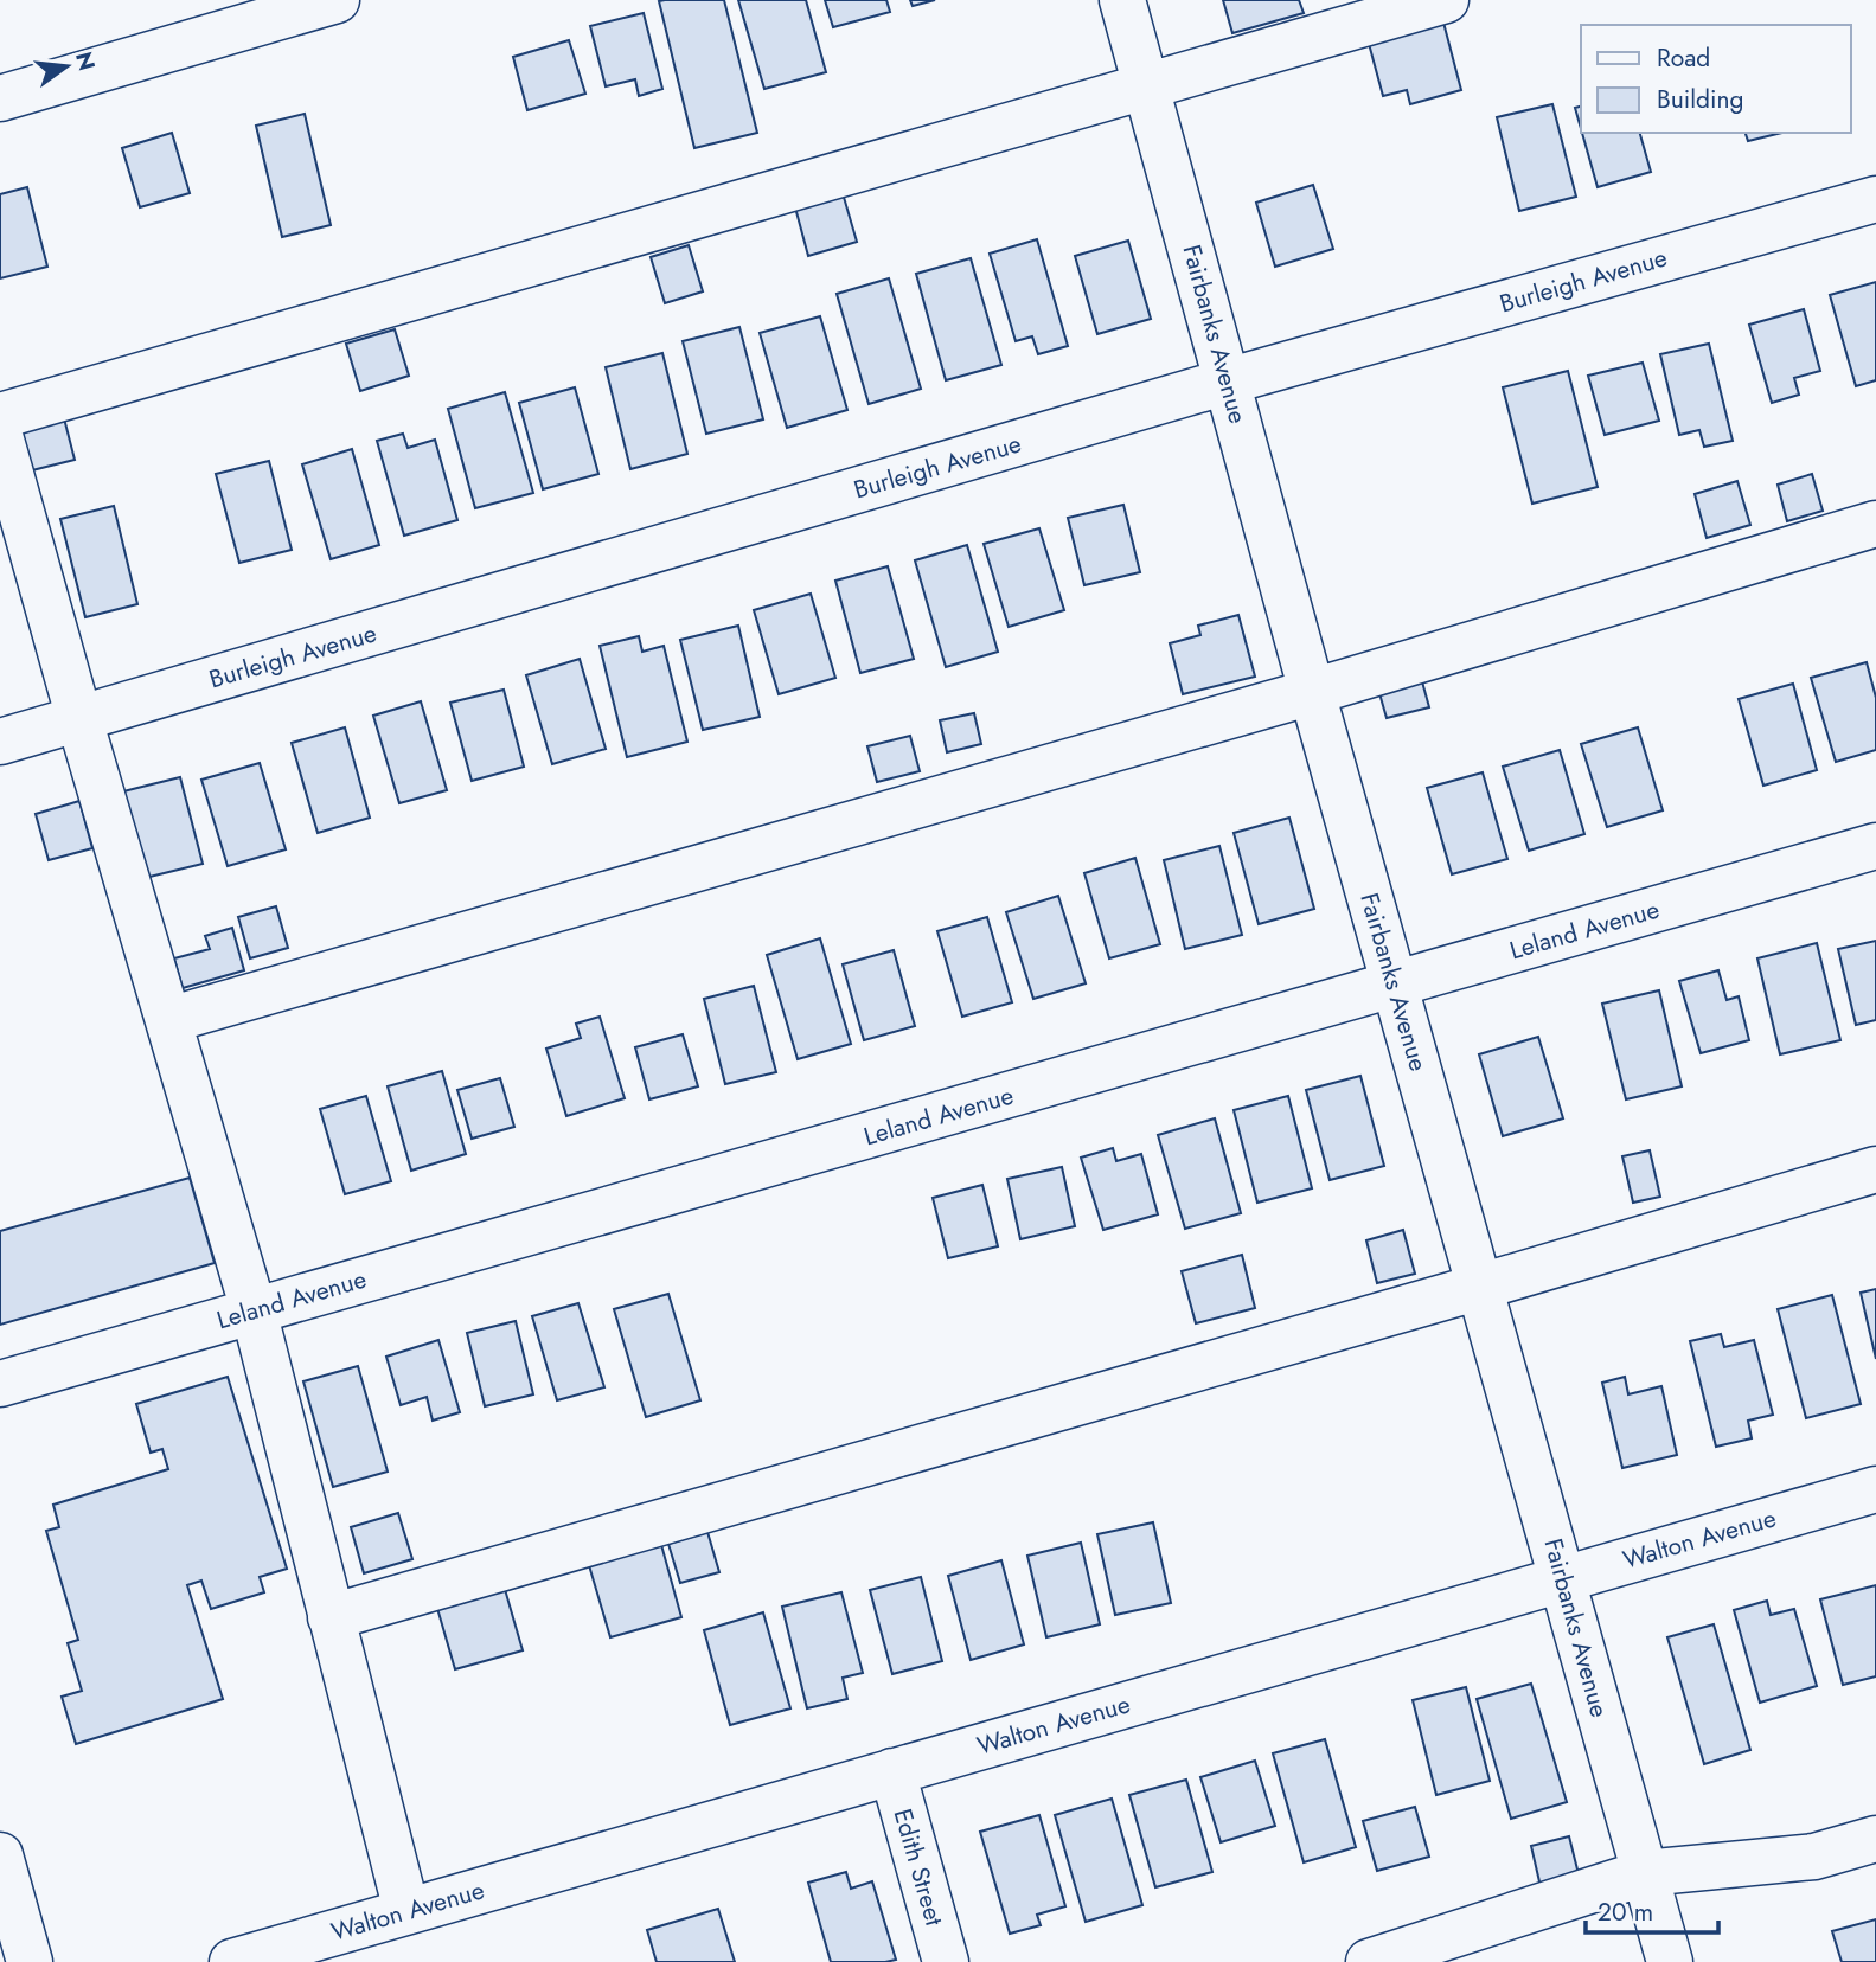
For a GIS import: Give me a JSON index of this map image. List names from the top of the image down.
{
  "streets": {
    "street": [
      "Burleigh Avenue",
      "Fairbanks Avenue",
      "Leland Avenue",
      "Walton Avenue",
      "Edith Street"
    ]
  },
  "crossings": [
    ["Burleigh Avenue", "Fairbanks Avenue"],
    ["Fairbanks Avenue", "Leland Avenue"],
    ["Fairbanks Avenue", "Walton Avenue"],
    ["Walton Avenue", "Edith Street"]
  ],
  "legend": ["Road", "Building"],
  "scale_bar": "20 m",
  "north": "right"
}
